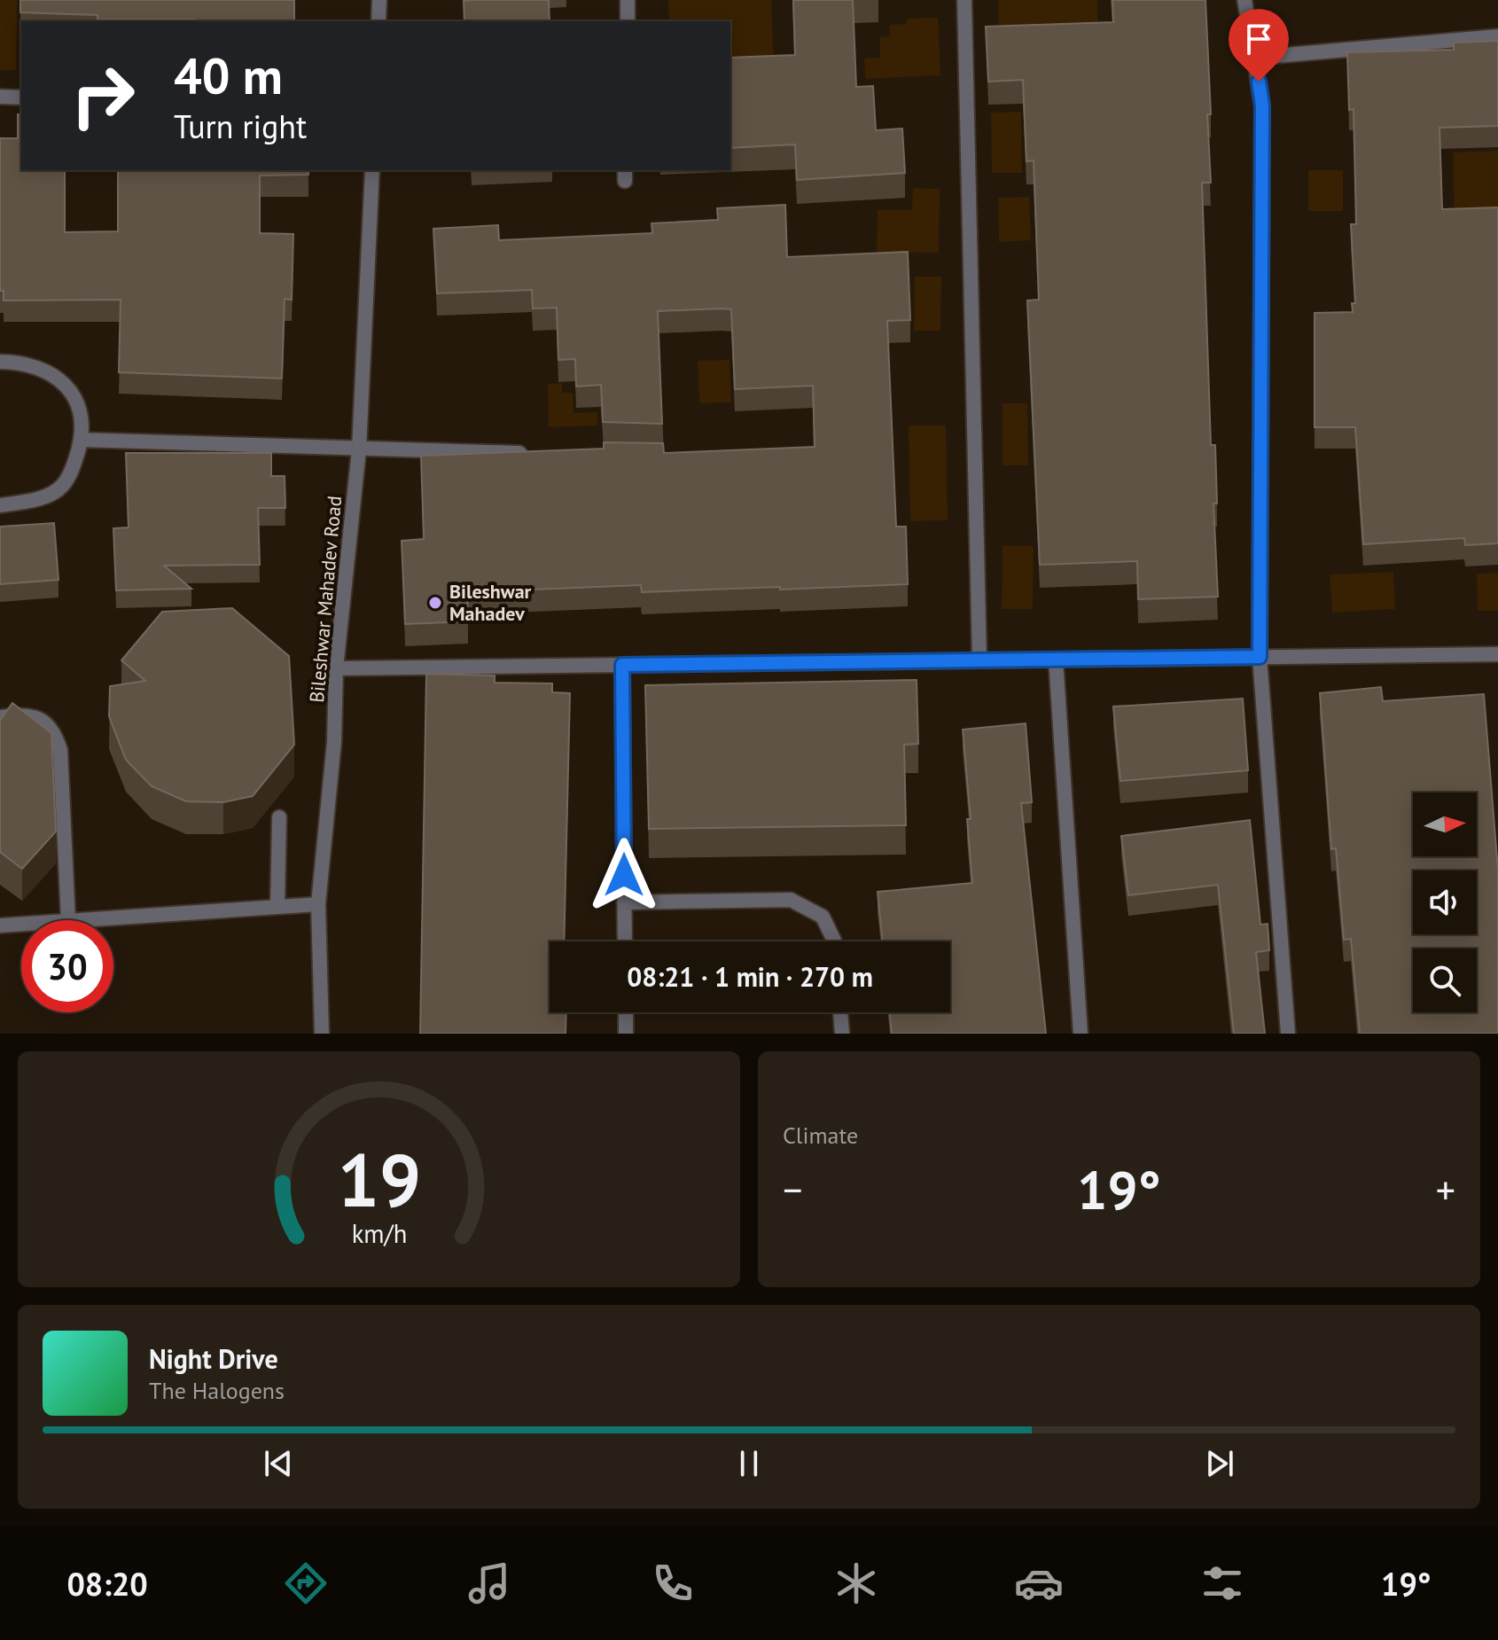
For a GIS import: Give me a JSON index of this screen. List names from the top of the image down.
{
  "streets": {
    "street": ["Bileshwar Mahadev Road"]
  },
  "places": ["Bileshwar Mahadev"],
  "north": "right",
  "page": {
    "turn": ["40 m", "Turn right"],
    "limit": "30",
    "trip": "08:21 · 1 min · 270 m",
    "tile": "Climate",
    "heat": ["−", "19°", "+"],
    "song": ["Night Drive", "The Halogens"],
    "tabs": ["08:20", "19°"],
    "gauge": ["19", "km/h"]
  }
}
